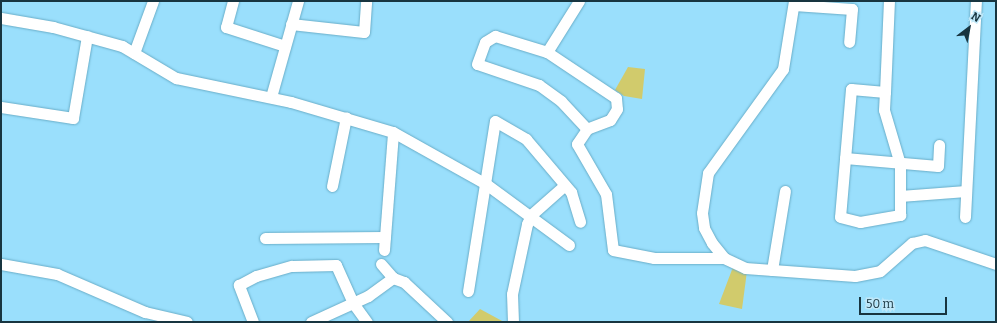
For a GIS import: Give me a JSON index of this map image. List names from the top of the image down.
{
  "scale_bar": "50 m",
  "north": "top right"
}
